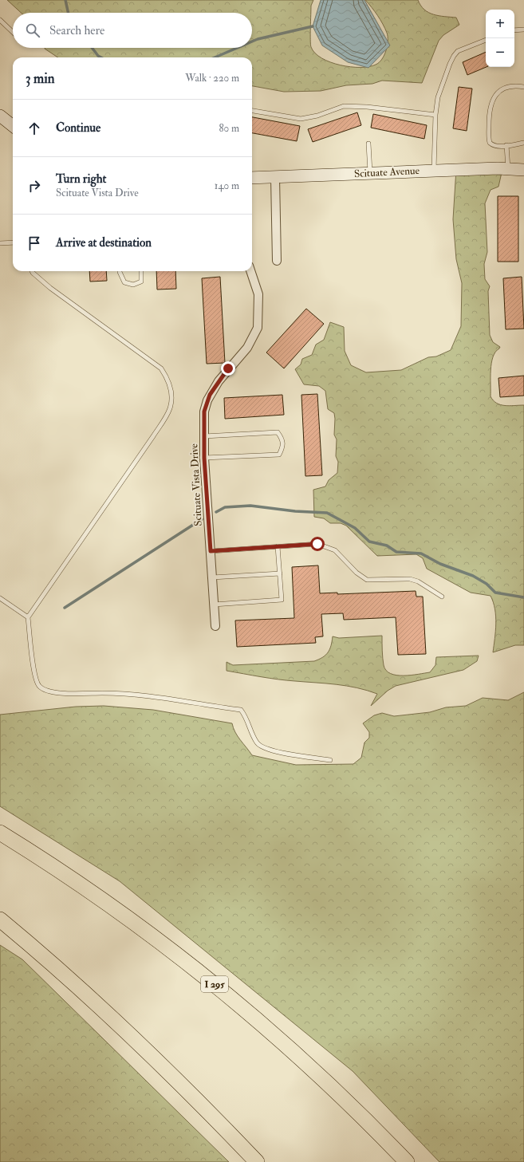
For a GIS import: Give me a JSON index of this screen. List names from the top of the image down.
{
  "streets": {
    "highway": ["I 295"],
    "main road": ["Scituate Avenue"],
    "street": ["Scituate Vista Drive"]
  },
  "page": {
    "map_buttons": ["+", "−"],
    "search": "Search here",
    "heading": ["3 min", "Walk · 220 m"],
    "list": [
      ["Continue", "80 m"],
      ["Turn right", "Scituate Vista Drive", "140 m"],
      "Arrive at destination"
    ]
  }
}
